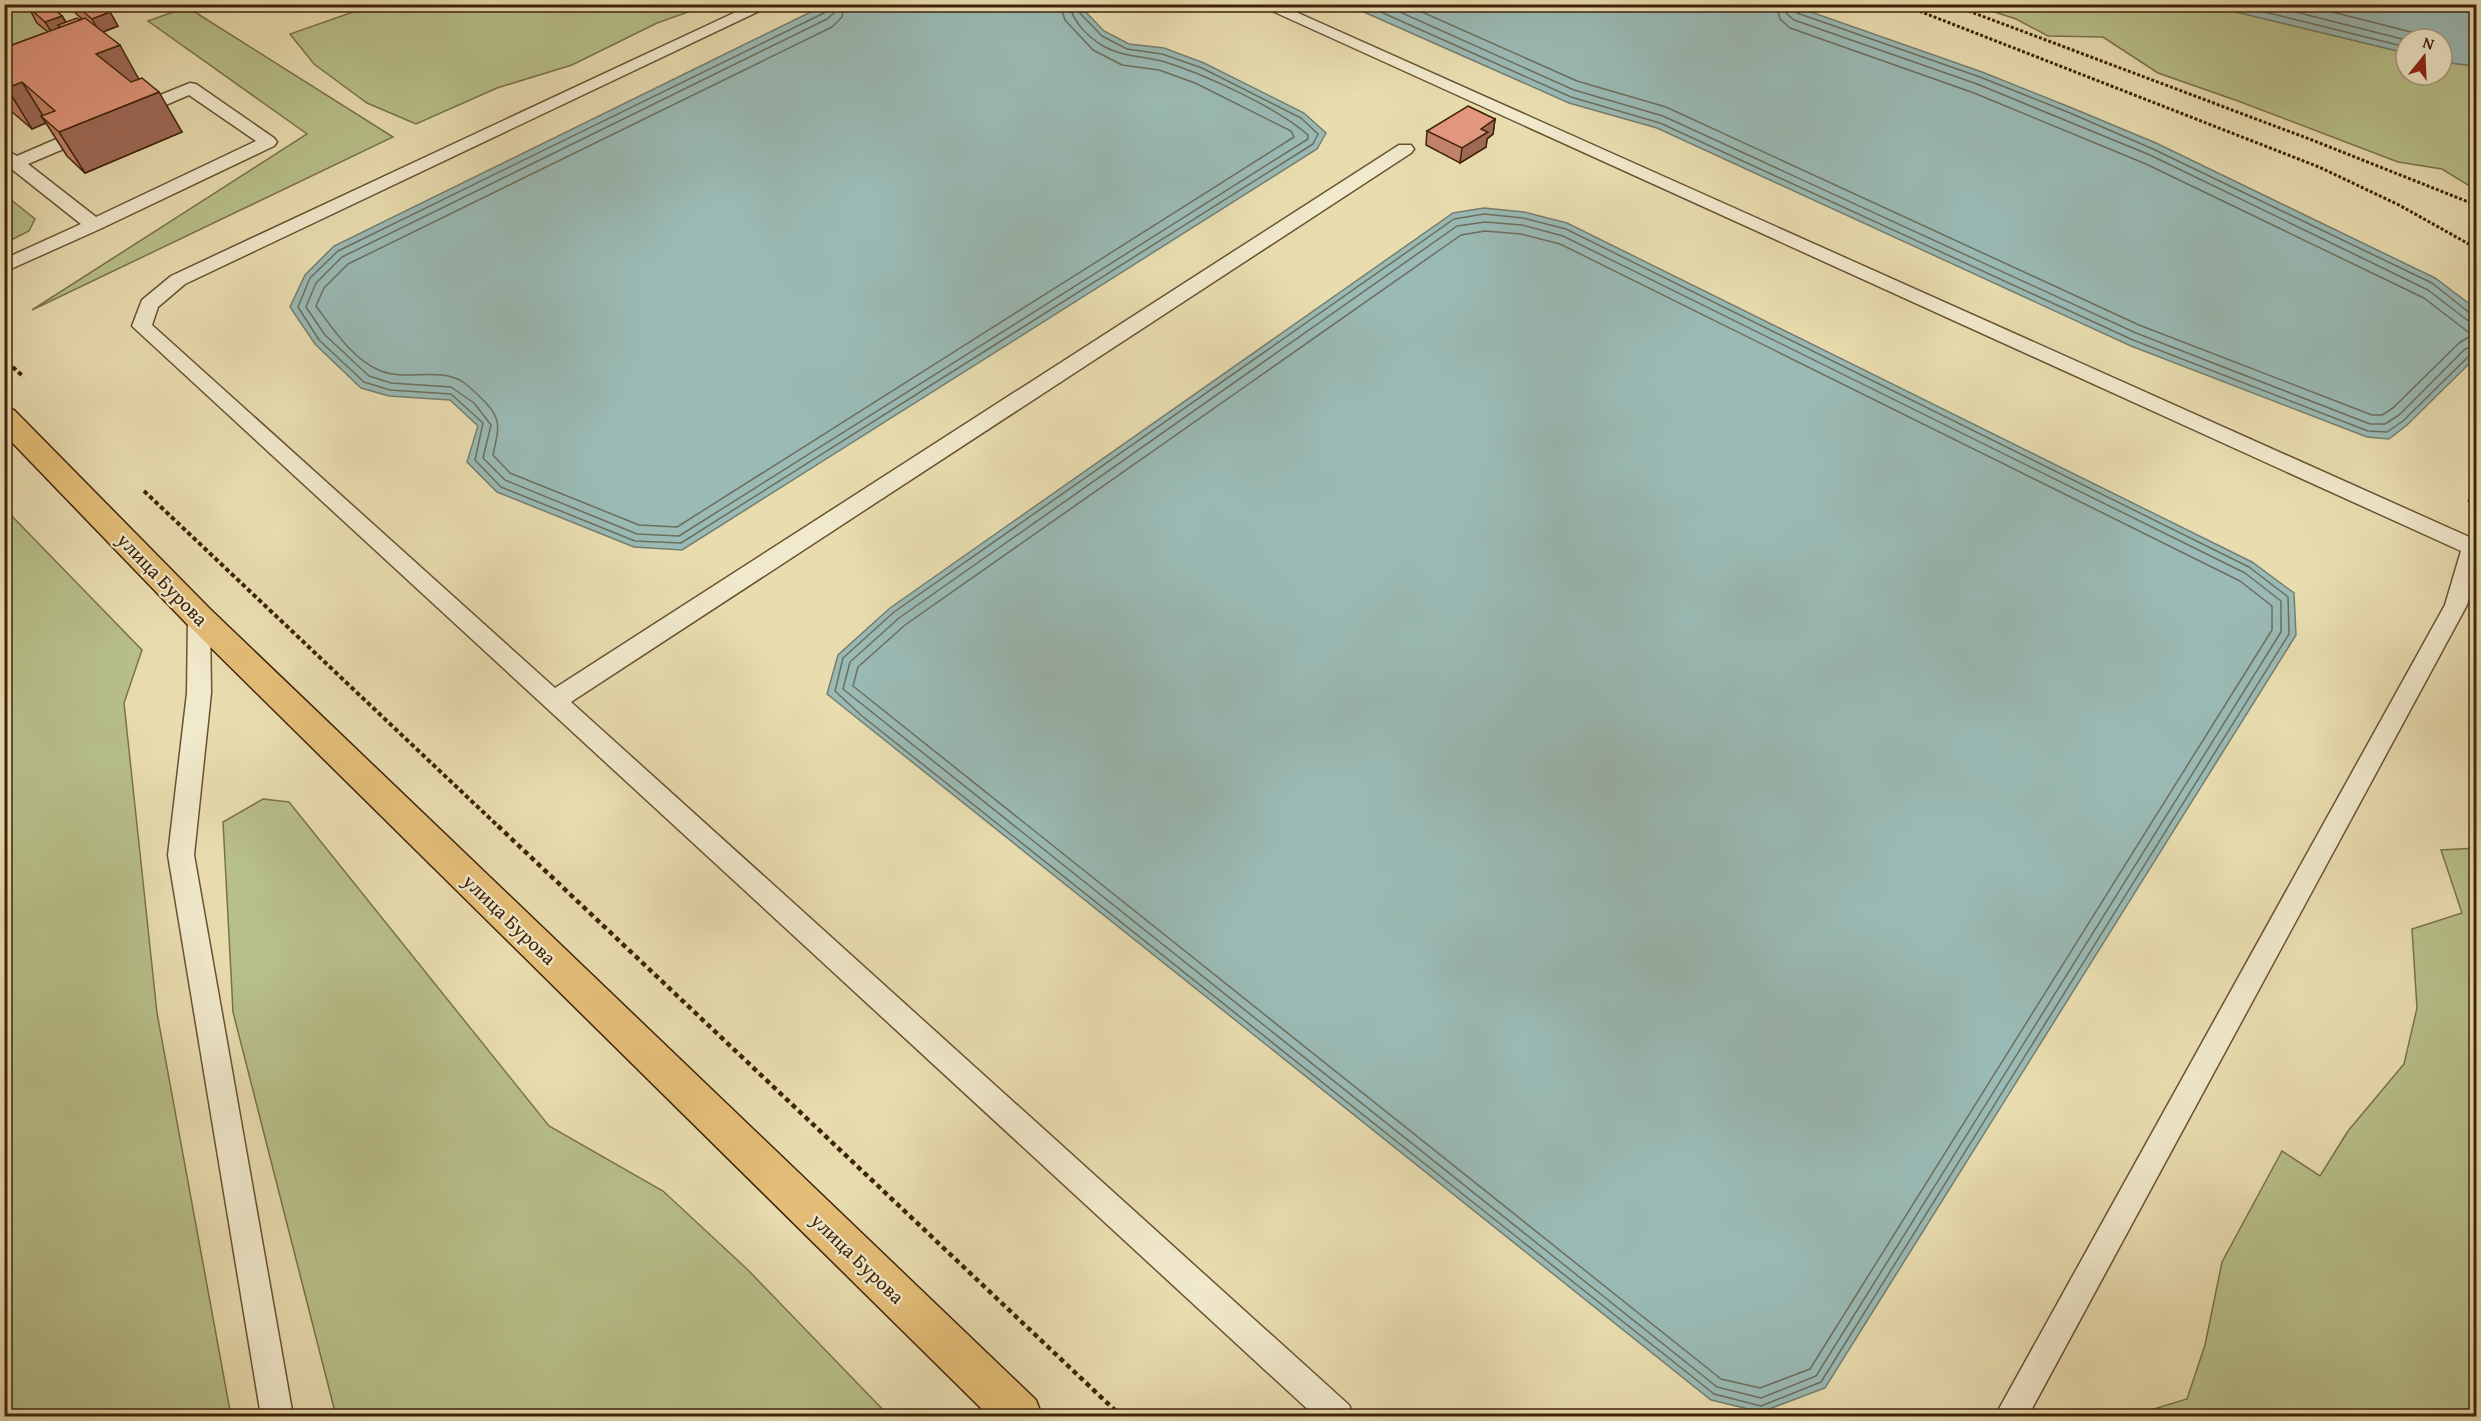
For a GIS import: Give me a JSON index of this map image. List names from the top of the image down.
{
  "streets": {
    "main road": ["улица Бурова"]
  },
  "north": "top"
}
